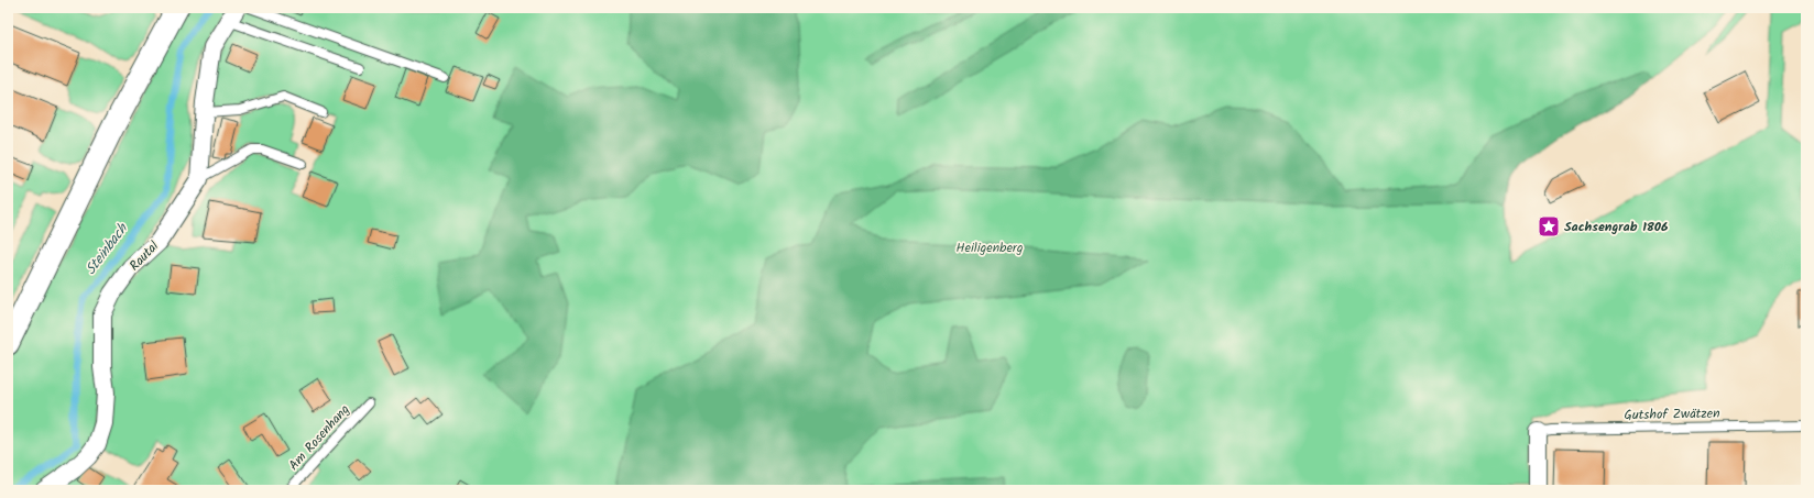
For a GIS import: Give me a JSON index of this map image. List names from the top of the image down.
{
  "streets": {
    "street": ["Rautal"],
    "lane": ["Gutshof Zwätzen", "Am Rosenhang"]
  },
  "water": ["Steinbach"],
  "parks": ["Heiligenberg"],
  "places": {
    "place": ["Sachsengrab 1806"]
  }
}
